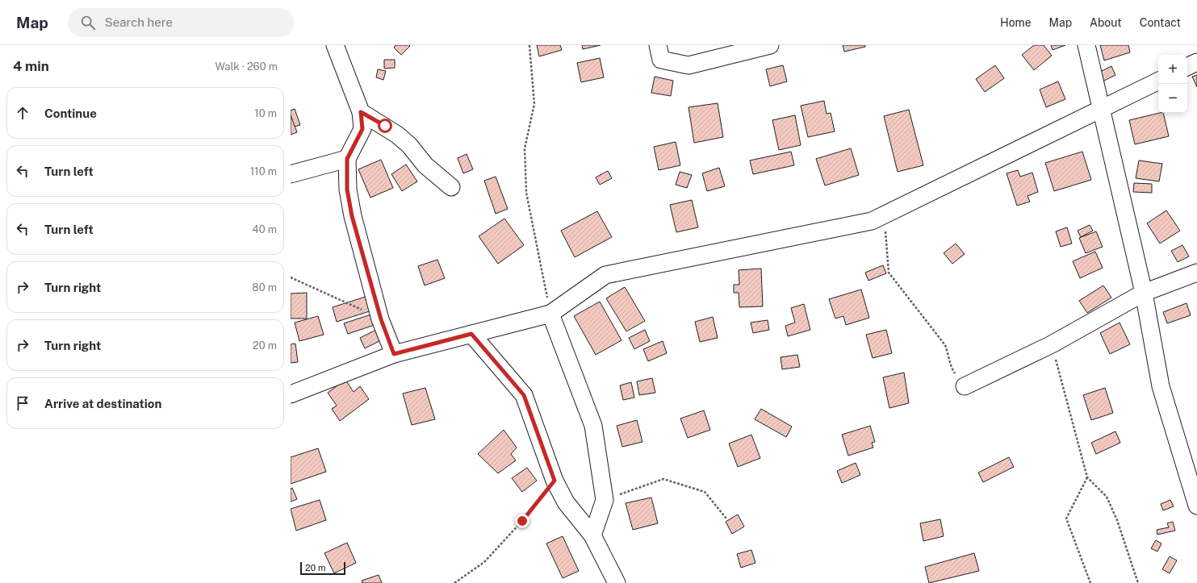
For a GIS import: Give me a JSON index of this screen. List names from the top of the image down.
{
  "scale_bar": "20 m",
  "page": {
    "header": "Map",
    "search": "Search here",
    "nav": [
      "Home",
      "Map",
      "About",
      "Contact"
    ],
    "heading": ["4 min", "Walk · 260 m"],
    "map_buttons": ["+", "−"],
    "list": [
      ["Continue", "10 m"],
      ["Turn left", "110 m"],
      ["Turn left", "40 m"],
      ["Turn right", "80 m"],
      ["Turn right", "20 m"],
      "Arrive at destination"
    ],
    "scale": "20 m"
  }
}
